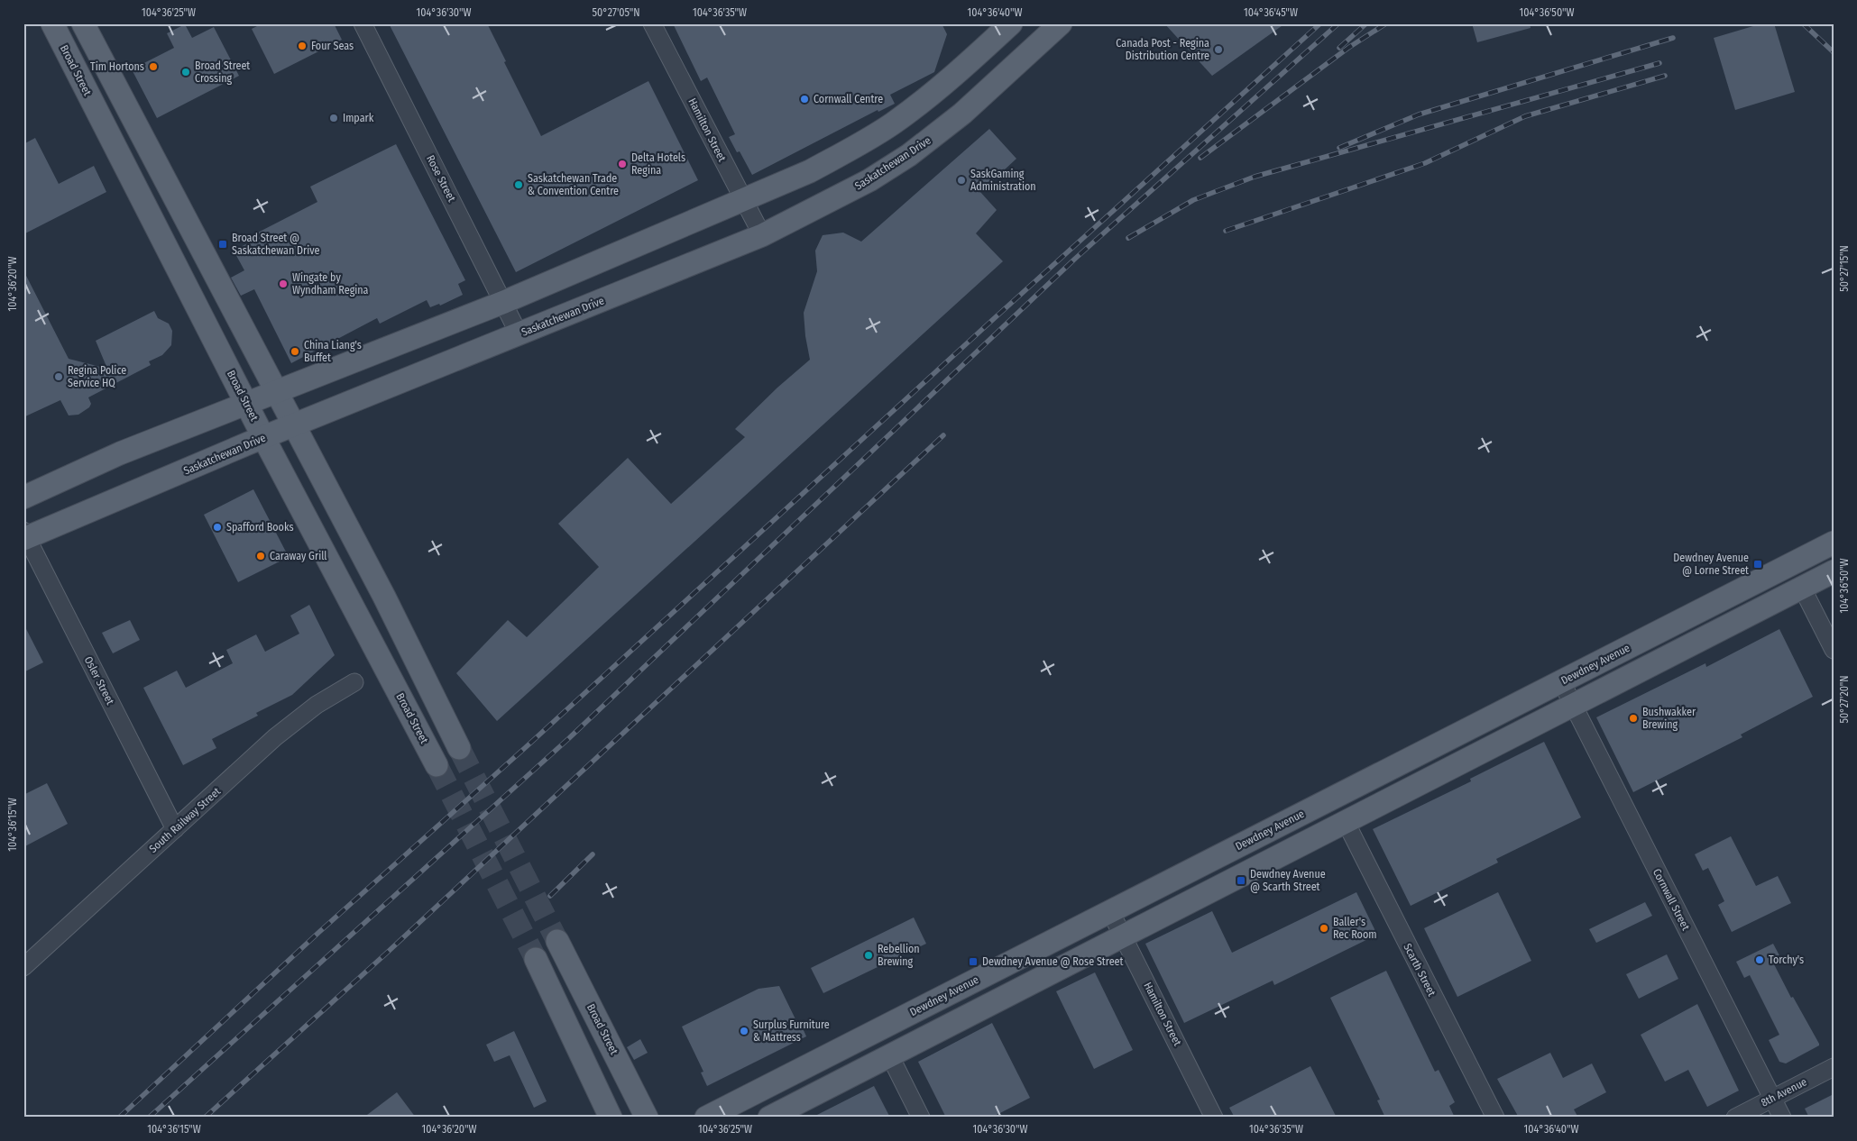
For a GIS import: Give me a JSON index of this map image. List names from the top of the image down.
{
  "streets": {
    "main road": ["Broad Street", "Saskatchewan Drive", "Dewdney Avenue"],
    "street": [
      "Hamilton Street",
      "Rose Street",
      "Osler Street",
      "South Railway Street",
      "Cornwall Street",
      "Scarth Street",
      "8th Avenue"
    ]
  },
  "crossings": [
    ["Broad Street", "Saskatchewan Drive"],
    ["Hamilton Street", "Saskatchewan Drive"],
    ["Hamilton Street", "Dewdney Avenue"],
    ["Saskatchewan Drive", "Rose Street"],
    ["Saskatchewan Drive", "Osler Street"],
    ["Dewdney Avenue", "Cornwall Street"],
    ["Osler Street", "South Railway Street"],
    ["Cornwall Street", "8th Avenue"]
  ],
  "places": {
    "other": [
      "Four Seas",
      "Canada Post - Regina Distribution Centre",
      "Tim Hortons",
      "Broad Street Crossing",
      "Cornwall Centre",
      "Impark",
      "Delta Hotels Regina",
      "SaskGaming Administration",
      "Saskatchewan Trade & Convention Centre",
      "Wingate by Wyndham Regina",
      "China Liang's Buffet",
      "Regina Police Service HQ",
      "Spafford Books",
      "Caraway Grill",
      "Bushwakker Brewing",
      "Baller's Rec Room",
      "Rebellion Brewing",
      "Torchy's",
      "Surplus Furniture & Mattress"
    ],
    "transit": [
      "Broad Street @ Saskatchewan Drive",
      "Dewdney Avenue @ Lorne Street",
      "Dewdney Avenue @ Scarth Street",
      "Dewdney Avenue @ Rose Street"
    ]
  },
  "coordinates": [
    "104°36'25\"W",
    "104°36'30\"W",
    "50°27'05\"N",
    "104°36'35\"W",
    "104°36'40\"W",
    "104°36'45\"W",
    "104°36'50\"W",
    "50°27'15\"N",
    "104°36'20\"W",
    "50°27'20\"N",
    "104°36'15\"W"
  ]
}
